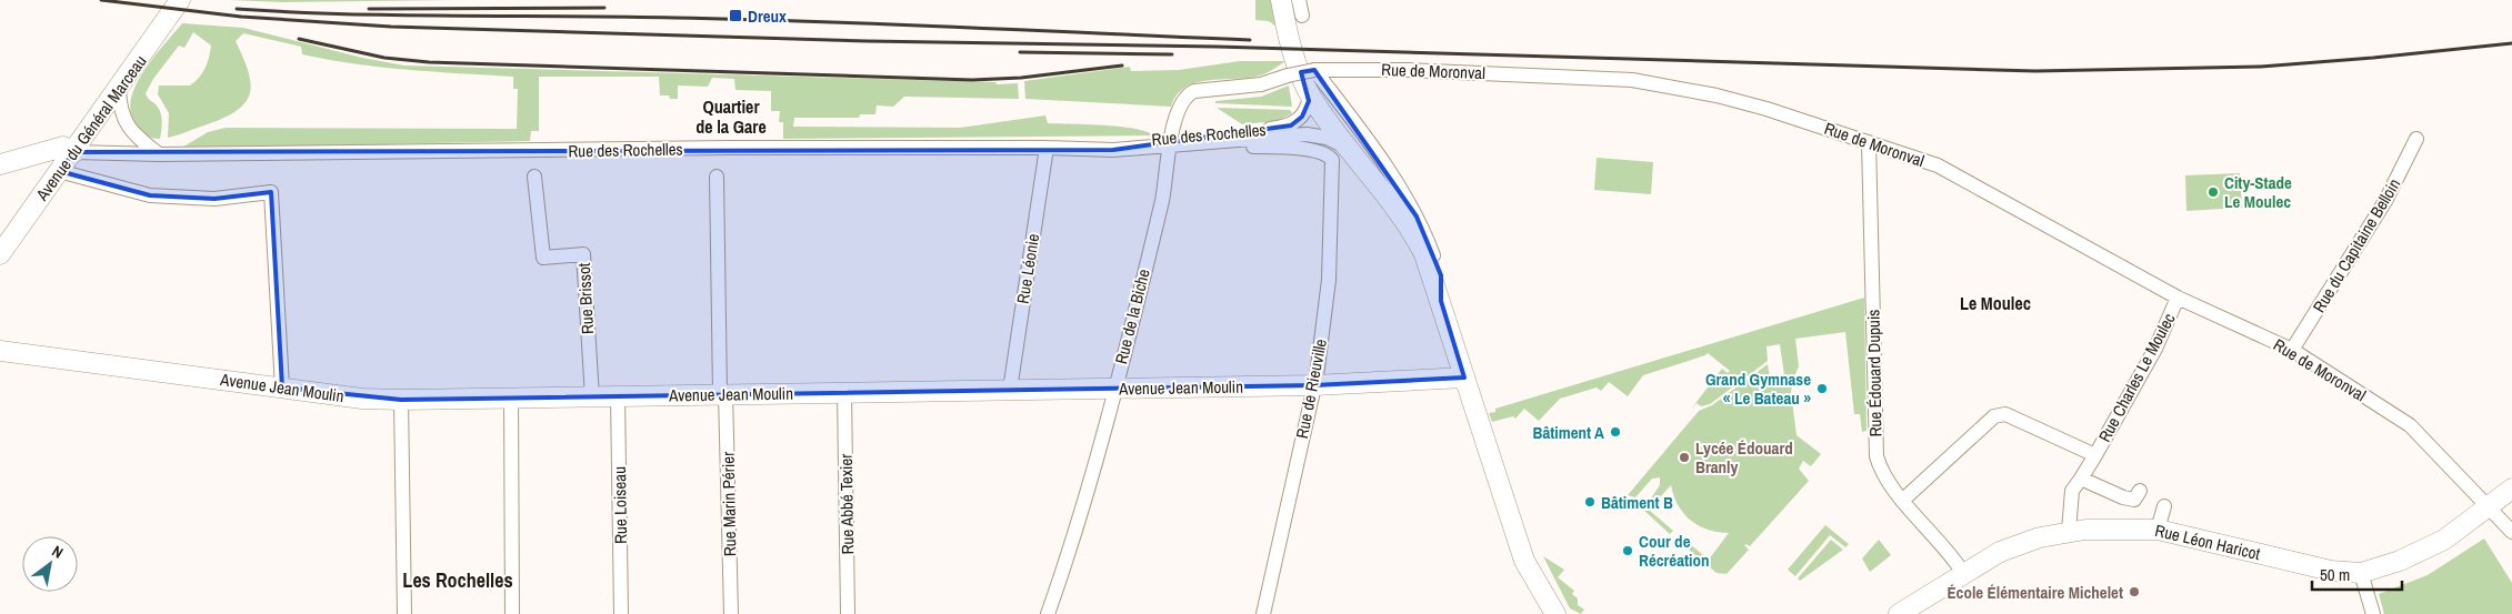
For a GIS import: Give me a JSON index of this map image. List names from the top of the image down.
{
  "streets": {
    "street": [
      "Rue de Moronval",
      "Avenue du Général Marceau",
      "Rue des Rochelles",
      "Rue du Capitaine Belloin",
      "Rue Léonie",
      "Rue Brissot",
      "Rue de la Biche",
      "Rue Édouard Dupuis",
      "Rue Charles Le Moulec",
      "Avenue Jean Moulin",
      "Rue de Rieuville",
      "Rue Marin Périer",
      "Rue Abbé Texier",
      "Rue Loiseau",
      "Rue Léon Haricot"
    ]
  },
  "crossings": [
    ["Rue de Moronval", "Rue des Rochelles"],
    ["Rue de Moronval", "Rue du Capitaine Belloin"],
    ["Rue de Moronval", "Rue de la Biche"],
    ["Rue de Moronval", "Rue Édouard Dupuis"],
    ["Rue de Moronval", "Rue Charles Le Moulec"],
    ["Rue de Moronval", "Rue Léon Haricot"],
    ["Avenue du Général Marceau", "Rue des Rochelles"],
    ["Rue des Rochelles", "Rue Léonie"],
    ["Rue des Rochelles", "Rue de la Biche"],
    ["Rue des Rochelles", "Rue de Rieuville"],
    ["Rue Léonie", "Avenue Jean Moulin"],
    ["Rue Brissot", "Avenue Jean Moulin"],
    ["Rue de la Biche", "Avenue Jean Moulin"],
    ["Rue Édouard Dupuis", "Rue Charles Le Moulec"],
    ["Rue Édouard Dupuis", "Rue Léon Haricot"],
    ["Avenue Jean Moulin", "Rue de Rieuville"],
    ["Avenue Jean Moulin", "Rue Marin Périer"],
    ["Avenue Jean Moulin", "Rue Abbé Texier"],
    ["Avenue Jean Moulin", "Rue Loiseau"]
  ],
  "districts": ["Quartier de la Gare", "Le Moulec", "Les Rochelles"],
  "places": {
    "transit": ["Dreux"],
    "other": [
      "City-Stade Le Moulec",
      "Grand Gymnase « Le Bateau »",
      "Bâtiment A",
      "Lycée Édouard Branly",
      "Bâtiment B",
      "Cour de Récréation",
      "École Élémentaire Michelet"
    ]
  },
  "scale_bar": "50 m",
  "north": "top right"
}
